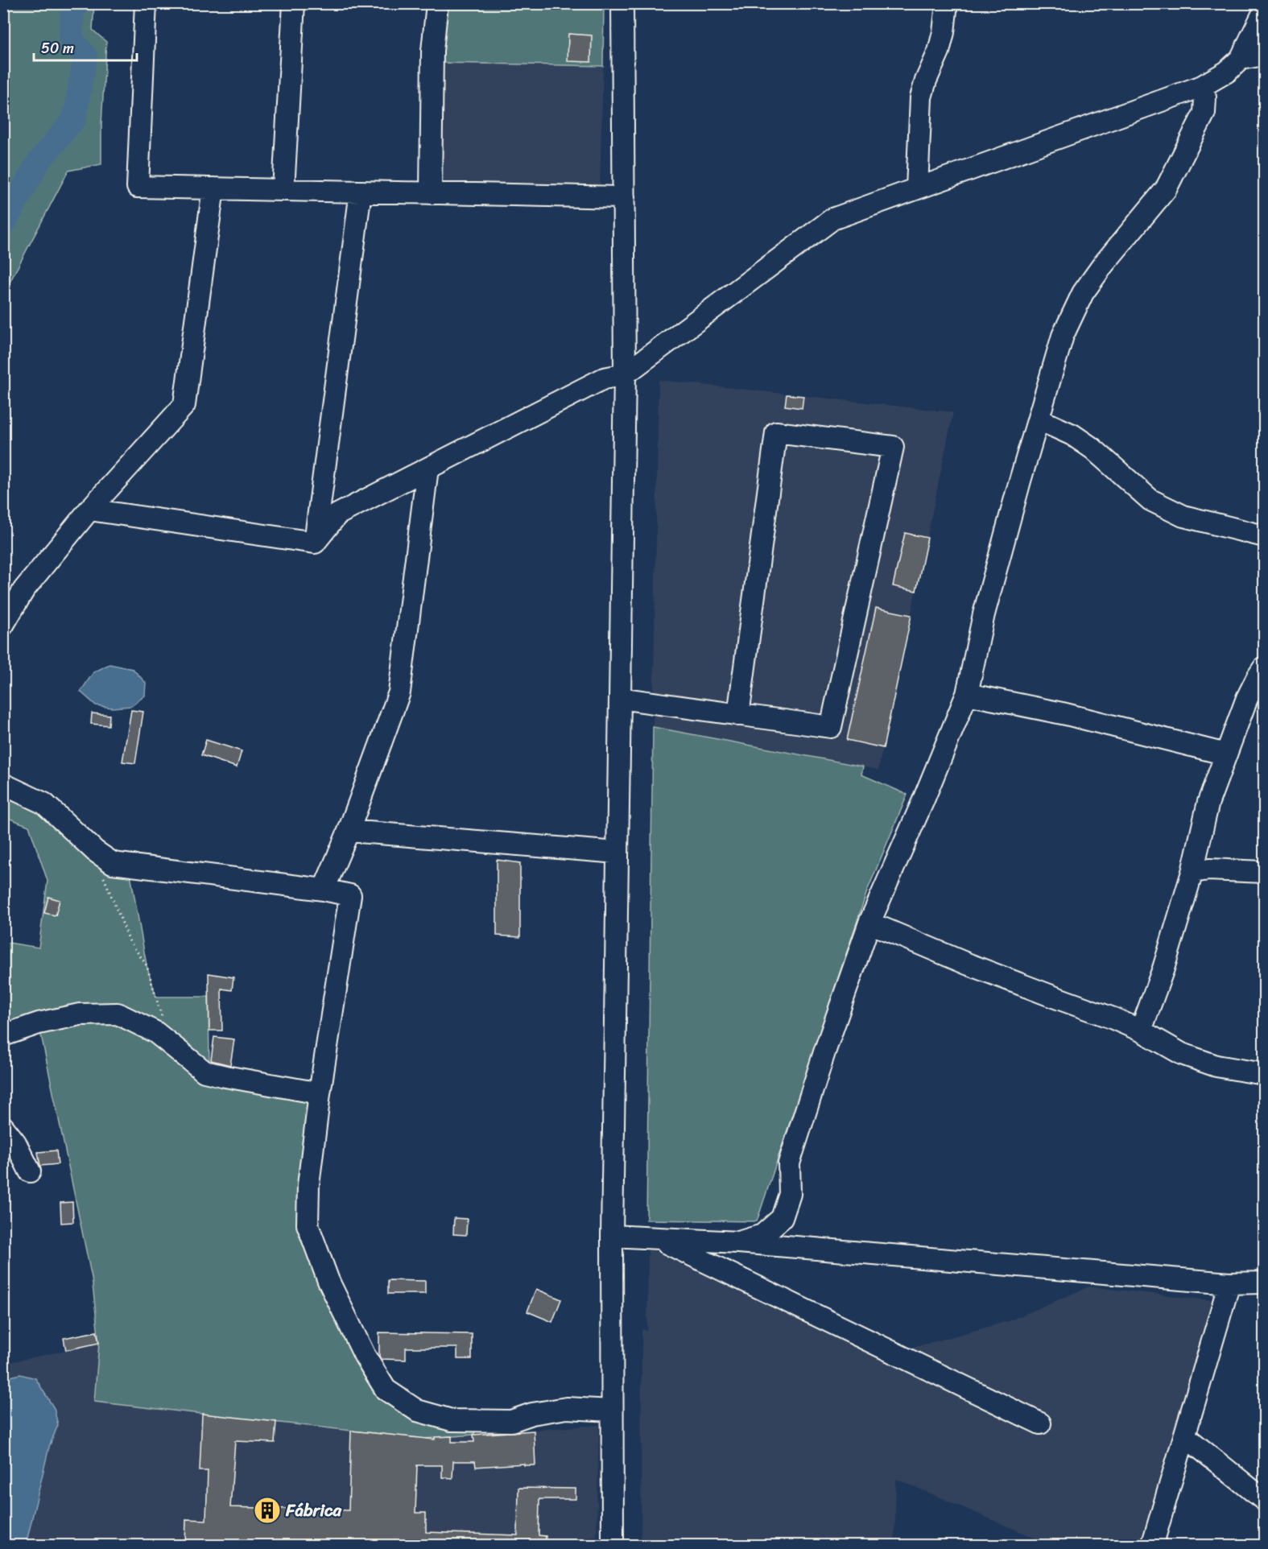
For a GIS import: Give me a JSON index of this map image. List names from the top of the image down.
{
  "places": {
    "building": ["Fábrica"]
  },
  "scale_bar": "50 m"
}
